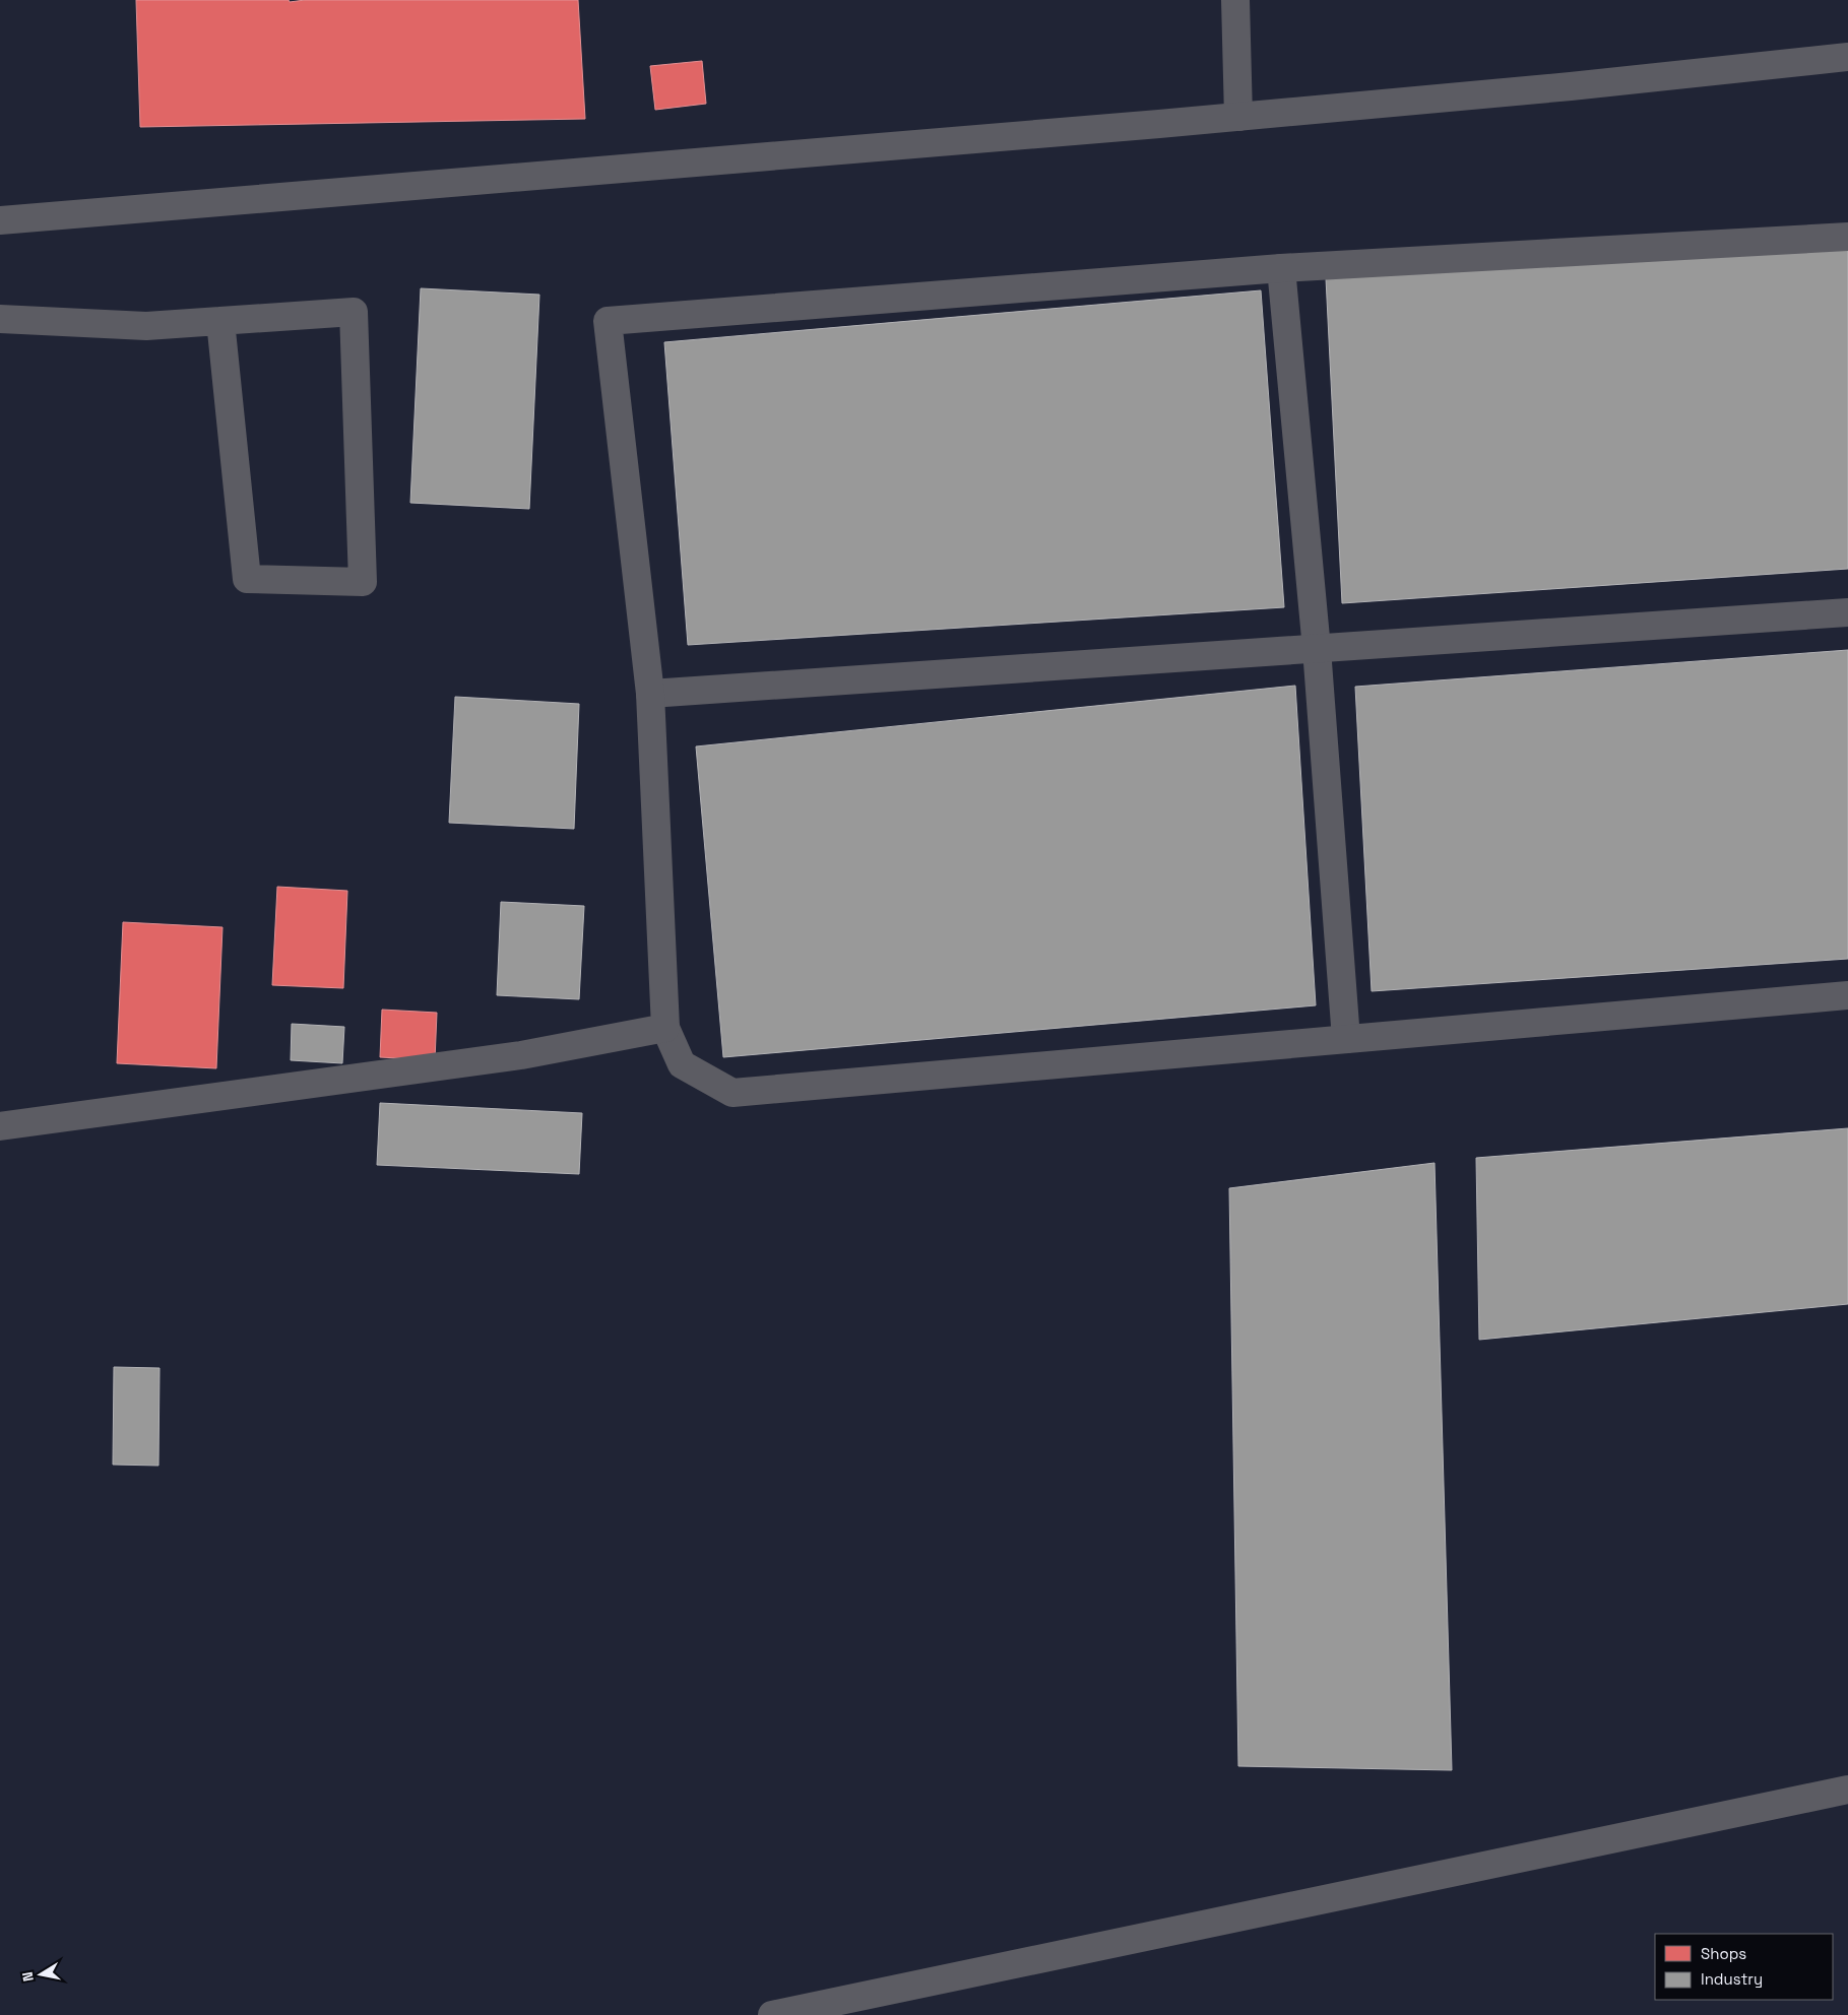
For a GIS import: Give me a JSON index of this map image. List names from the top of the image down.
{
  "legend": ["Shops", "Industry"],
  "north": "left"
}
